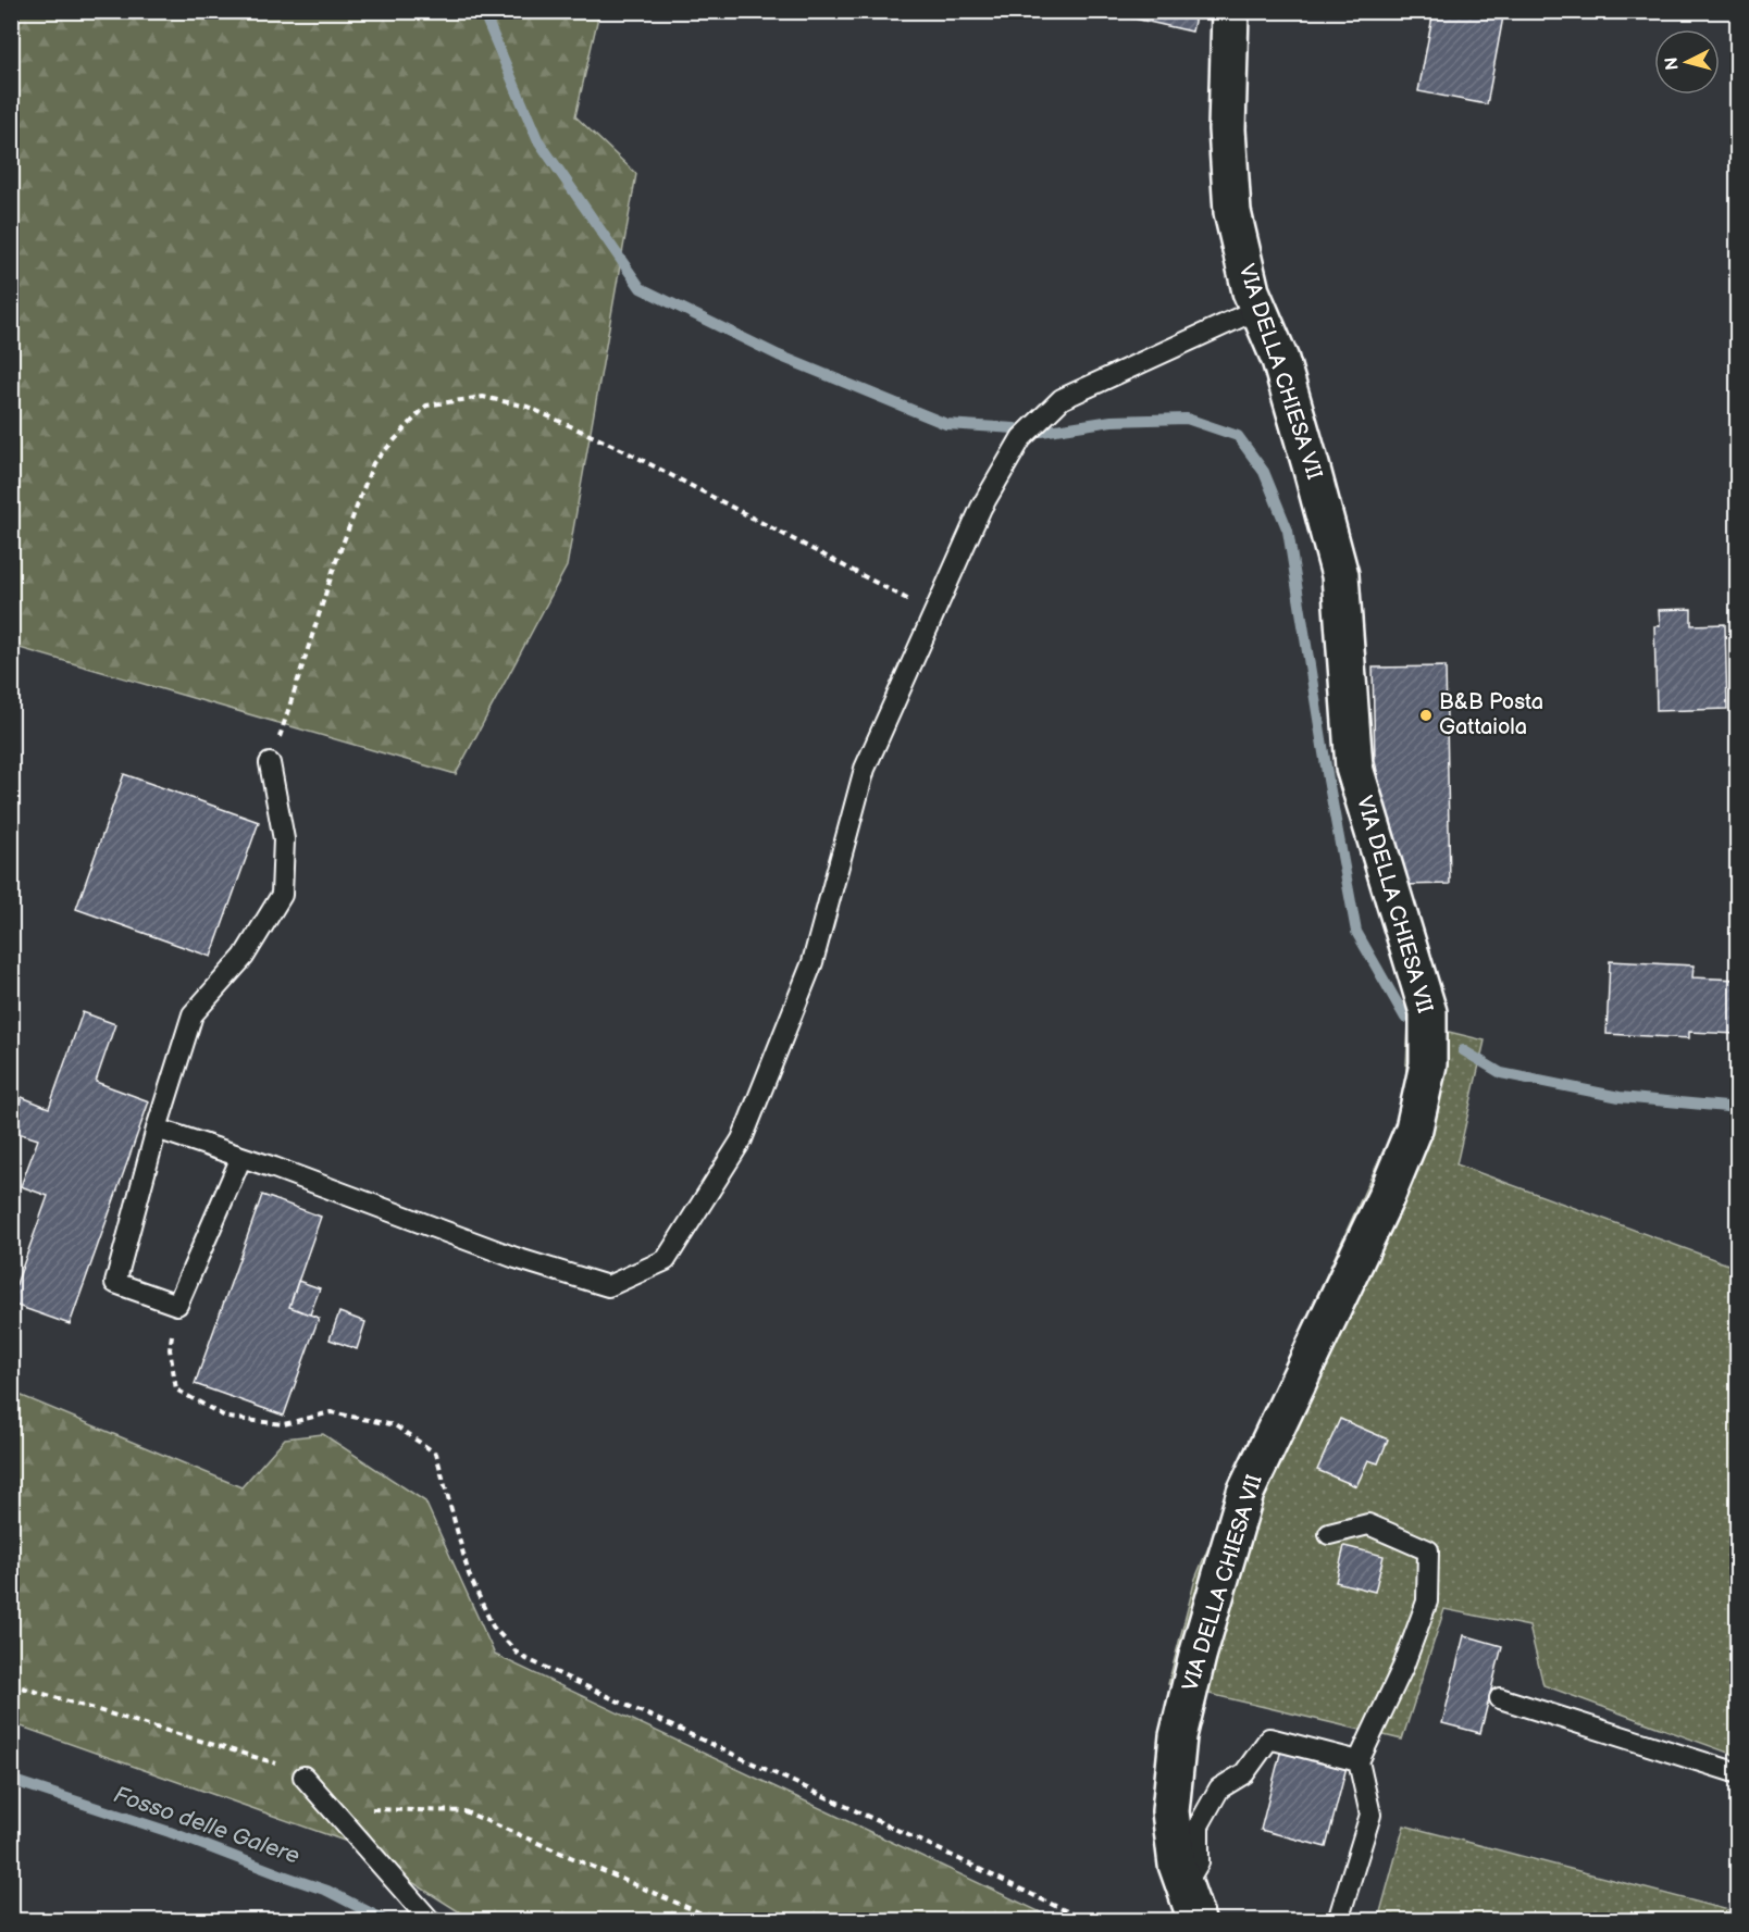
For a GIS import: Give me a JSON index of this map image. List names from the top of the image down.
{
  "streets": {
    "street": ["VIA DELLA CHIESA VII"]
  },
  "water": ["Fosso delle Galere"],
  "places": ["B&B Posta Gattaiola"],
  "north": "left"
}
